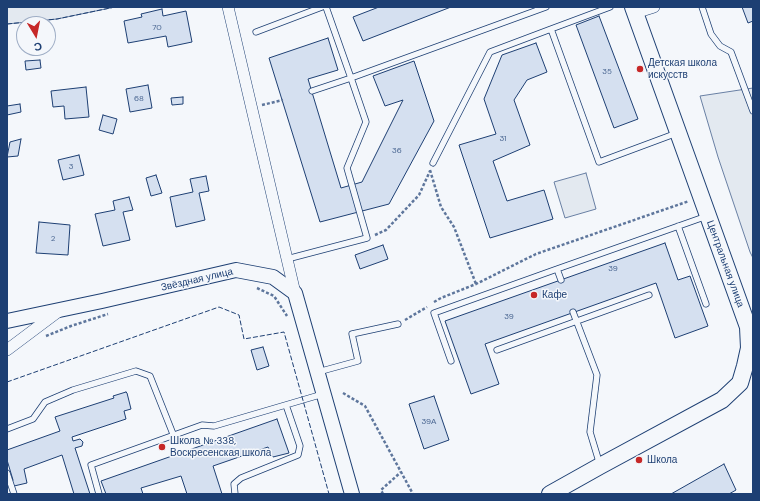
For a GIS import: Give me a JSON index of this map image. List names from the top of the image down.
{
  "streets": {
    "main road": ["Центральная улица"],
    "street": ["Звёздная улица"]
  },
  "places": [
    "Детская школа искусств",
    "Кафе",
    "Школа № 338, Воскресенская школа",
    "Школа"
  ],
  "house_numbers": [
    "70",
    "35",
    "68",
    "31",
    "36",
    "3",
    "2",
    "39",
    "39",
    "39А"
  ],
  "north": "bottom"
}
